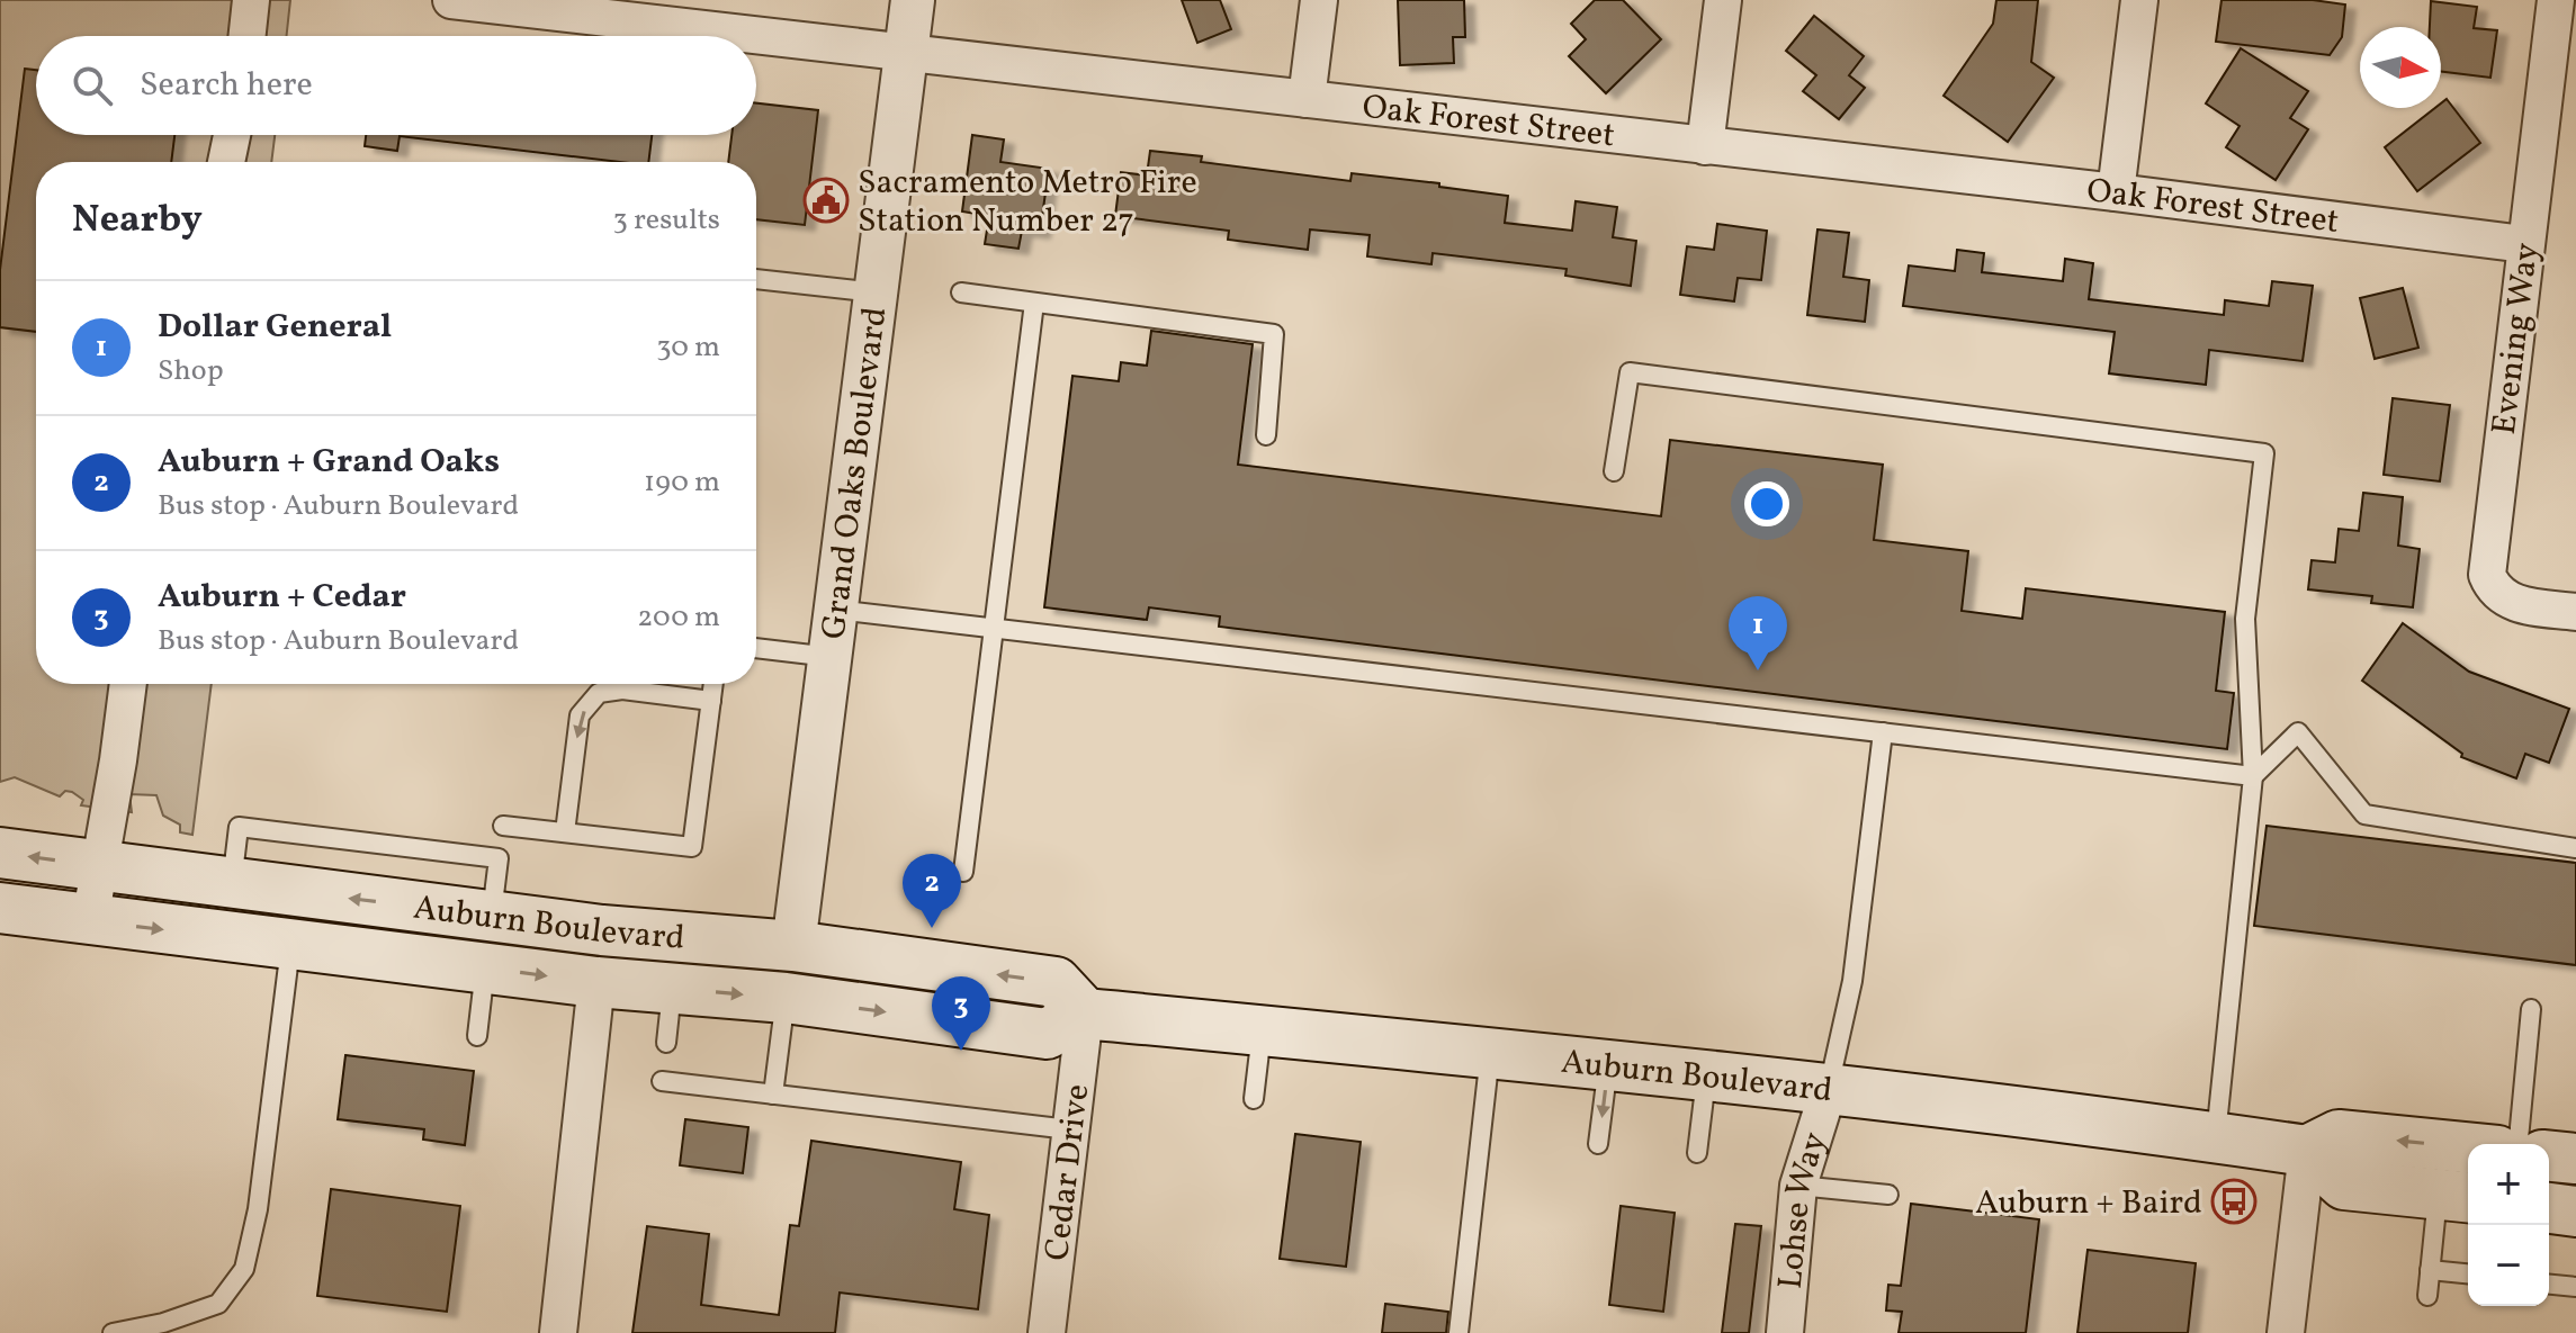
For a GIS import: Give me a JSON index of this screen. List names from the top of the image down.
{
  "streets": {
    "main road": ["Auburn Boulevard"],
    "street": [
      "Oak Forest Street",
      "Evening Way",
      "Grand Oaks Boulevard",
      "Cedar Drive",
      "Lohse Way"
    ]
  },
  "crossings": [
    ["Oak Forest Street", "Evening Way"],
    ["Oak Forest Street", "Grand Oaks Boulevard"],
    ["Grand Oaks Boulevard", "Auburn Boulevard"],
    ["Auburn Boulevard", "Cedar Drive"],
    ["Auburn Boulevard", "Lohse Way"]
  ],
  "places": {
    "public building": ["Sacramento Metro Fire Station Number 27"],
    "bus stop": ["Auburn + Baird"]
  },
  "north": "right",
  "page": {
    "search": "Search here",
    "heading": ["Nearby", "3 results"],
    "list": [
      {
        "mark": "1",
        "name": "Dollar General",
        "note": "Shop",
        "value": "30 m"
      },
      {
        "mark": "2",
        "name": "Auburn + Grand Oaks",
        "note": "Bus stop · Auburn Boulevard",
        "value": "190 m"
      },
      {
        "mark": "3",
        "name": "Auburn + Cedar",
        "note": "Bus stop · Auburn Boulevard",
        "value": "200 m"
      }
    ],
    "pins": ["1", "2", "3"],
    "map_buttons": ["+", "−"]
  }
}
